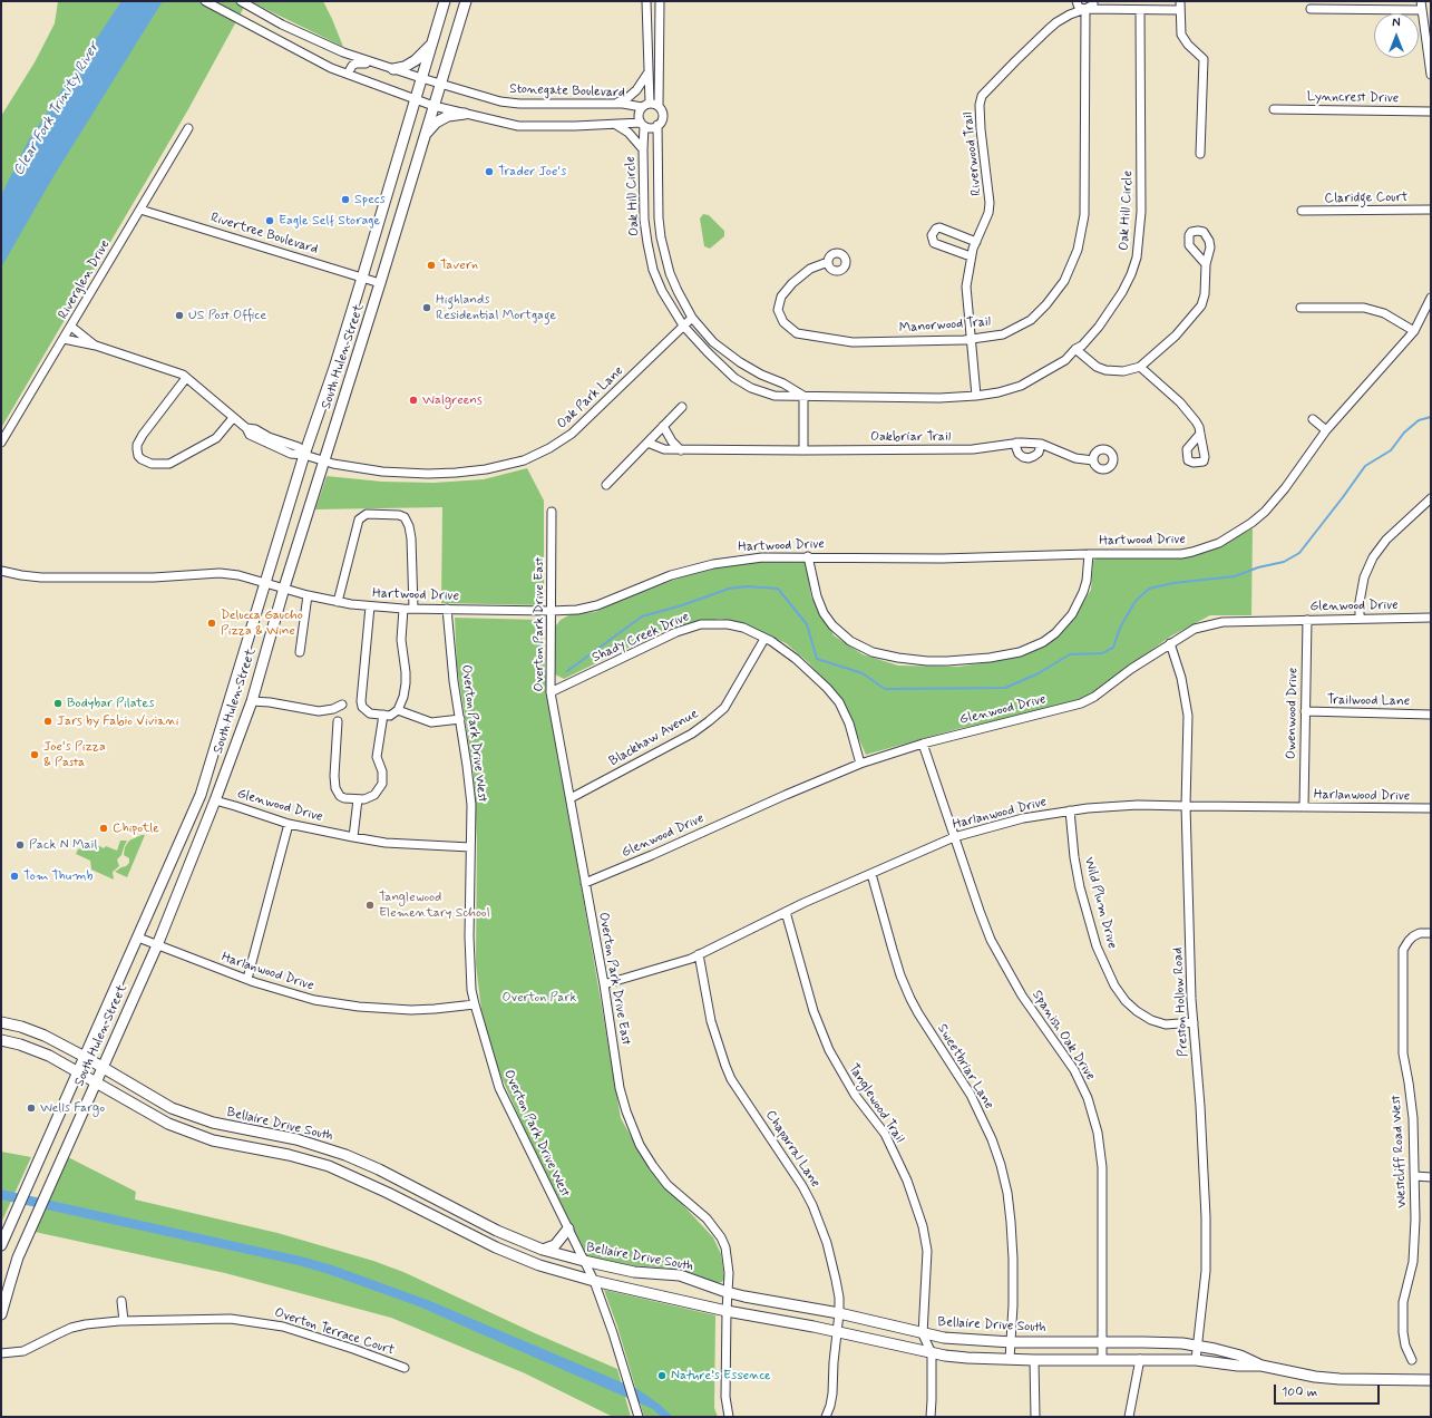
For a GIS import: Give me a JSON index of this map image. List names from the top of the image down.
{
  "streets": {
    "main road": ["South Hulen Street", "Bellaire Drive South"],
    "street": [
      "Stonegate Boulevard",
      "Lynncrest Drive",
      "Riverwood Trail",
      "Oak Hill Circle",
      "Claridge Court",
      "Rivertree Boulevard",
      "Riverglen Drive",
      "Manorwood Trail",
      "Oak Park Lane",
      "Oakbriar Trail",
      "Hartwood Drive",
      "Glenwood Drive",
      "Overton Park Drive East",
      "Shady Creek Drive",
      "Trailwood Lane",
      "Owenwood Drive",
      "Overton Park Drive West",
      "Blackhaw Avenue",
      "Harlanwood Drive",
      "Wild Plum Drive",
      "Preston Hollow Road",
      "Spanish Oak Drive",
      "Sweetbriar Lane",
      "Tanglewood Trail",
      "Chaparral Lane",
      "Westcliff Road West",
      "Overton Terrace Court"
    ]
  },
  "crossings": [
    ["Stonegate Boulevard", "Oak Hill Circle"],
    ["Stonegate Boulevard", "South Hulen Street"],
    ["Riverwood Trail", "Oak Hill Circle"],
    ["Riverwood Trail", "Manorwood Trail"],
    ["Oak Hill Circle", "Oak Park Lane"],
    ["Rivertree Boulevard", "Riverglen Drive"],
    ["Rivertree Boulevard", "South Hulen Street"],
    ["Riverglen Drive", "Oak Park Lane"],
    ["South Hulen Street", "Oak Park Lane"],
    ["South Hulen Street", "Hartwood Drive"],
    ["South Hulen Street", "Glenwood Drive"],
    ["South Hulen Street", "Harlanwood Drive"],
    ["South Hulen Street", "Bellaire Drive South"],
    ["Hartwood Drive", "Overton Park Drive East"],
    ["Hartwood Drive", "Overton Park Drive West"],
    ["Glenwood Drive", "Overton Park Drive East"],
    ["Glenwood Drive", "Shady Creek Drive"],
    ["Glenwood Drive", "Owenwood Drive"],
    ["Glenwood Drive", "Overton Park Drive West"],
    ["Glenwood Drive", "Preston Hollow Road"],
    ["Glenwood Drive", "Spanish Oak Drive"],
    ["Overton Park Drive East", "Shady Creek Drive"],
    ["Overton Park Drive East", "Blackhaw Avenue"],
    ["Overton Park Drive East", "Harlanwood Drive"],
    ["Overton Park Drive East", "Bellaire Drive South"],
    ["Shady Creek Drive", "Blackhaw Avenue"],
    ["Trailwood Lane", "Owenwood Drive"],
    ["Owenwood Drive", "Harlanwood Drive"],
    ["Overton Park Drive West", "Harlanwood Drive"],
    ["Overton Park Drive West", "Bellaire Drive South"],
    ["Harlanwood Drive", "Wild Plum Drive"],
    ["Harlanwood Drive", "Preston Hollow Road"],
    ["Harlanwood Drive", "Spanish Oak Drive"],
    ["Harlanwood Drive", "Sweetbriar Lane"],
    ["Harlanwood Drive", "Tanglewood Trail"],
    ["Harlanwood Drive", "Chaparral Lane"],
    ["Wild Plum Drive", "Preston Hollow Road"],
    ["Preston Hollow Road", "Bellaire Drive South"],
    ["Spanish Oak Drive", "Bellaire Drive South"],
    ["Sweetbriar Lane", "Bellaire Drive South"],
    ["Tanglewood Trail", "Bellaire Drive South"],
    ["Bellaire Drive South", "Chaparral Lane"]
  ],
  "water": ["Clear Fork Trinity River"],
  "parks": ["Overton Park"],
  "places": [
    "Trader Joe's",
    "Specs",
    "Eagle Self Storage",
    "Tavern",
    "Highlands Residential Mortgage",
    "US Post Office",
    "Walgreens",
    "Delucca Gaucho Pizza & Wine",
    "Bodybar Pilates",
    "Jars by Fabio Viviani",
    "Joe's Pizza & Pasta",
    "Chipotle",
    "Pack N Mail",
    "Tom Thumb",
    "Tanglewood Elementary School",
    "Wells Fargo",
    "Nature’s Essence"
  ],
  "scale_bar": "100 m",
  "north": "top"
}
